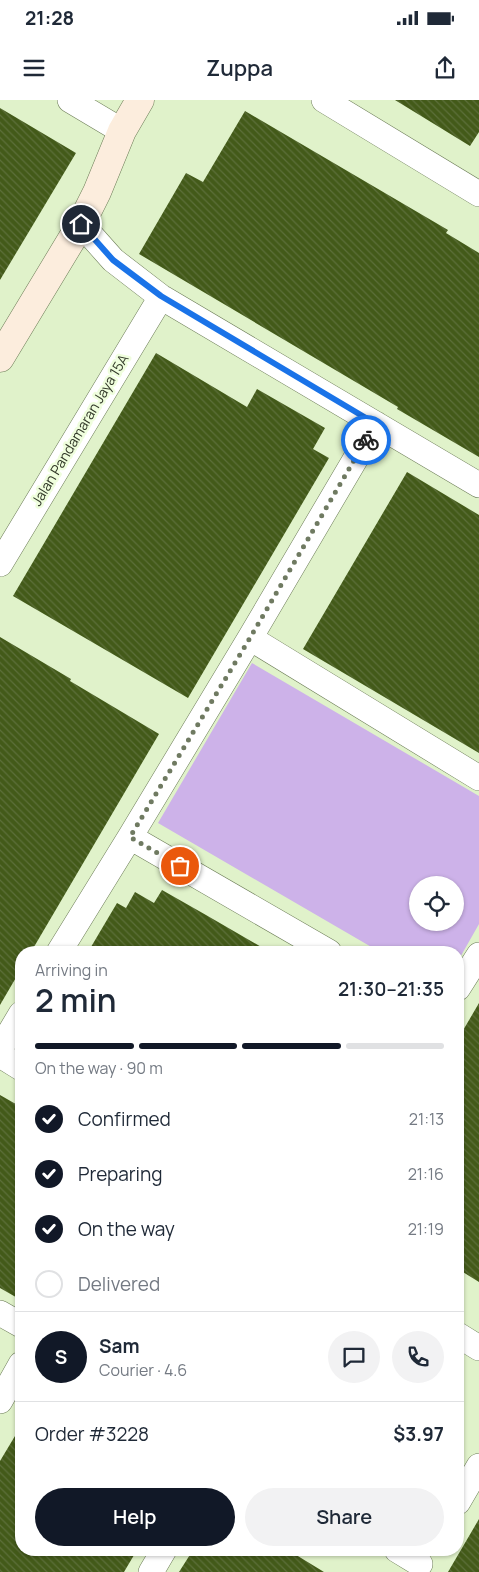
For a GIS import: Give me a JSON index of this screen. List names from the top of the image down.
{
  "streets": {
    "street": ["Jalan Pandamaran Jaya 15A"]
  },
  "page": {
    "status": "21:28",
    "header": "Zuppa",
    "heading": ["2 min", "Arriving in", "21:30–21:35"],
    "panel": [
      "Sam",
      "Courier · 4.6",
      "Order #3228",
      "$3.97"
    ],
    "bar": "On the way · 90 m",
    "list": [
      ["Confirmed", "21:13"],
      ["Preparing", "21:16"],
      ["On the way", "21:19"],
      "Delivered"
    ],
    "round": "S",
    "buttons": ["Help", "Share"]
  }
}
